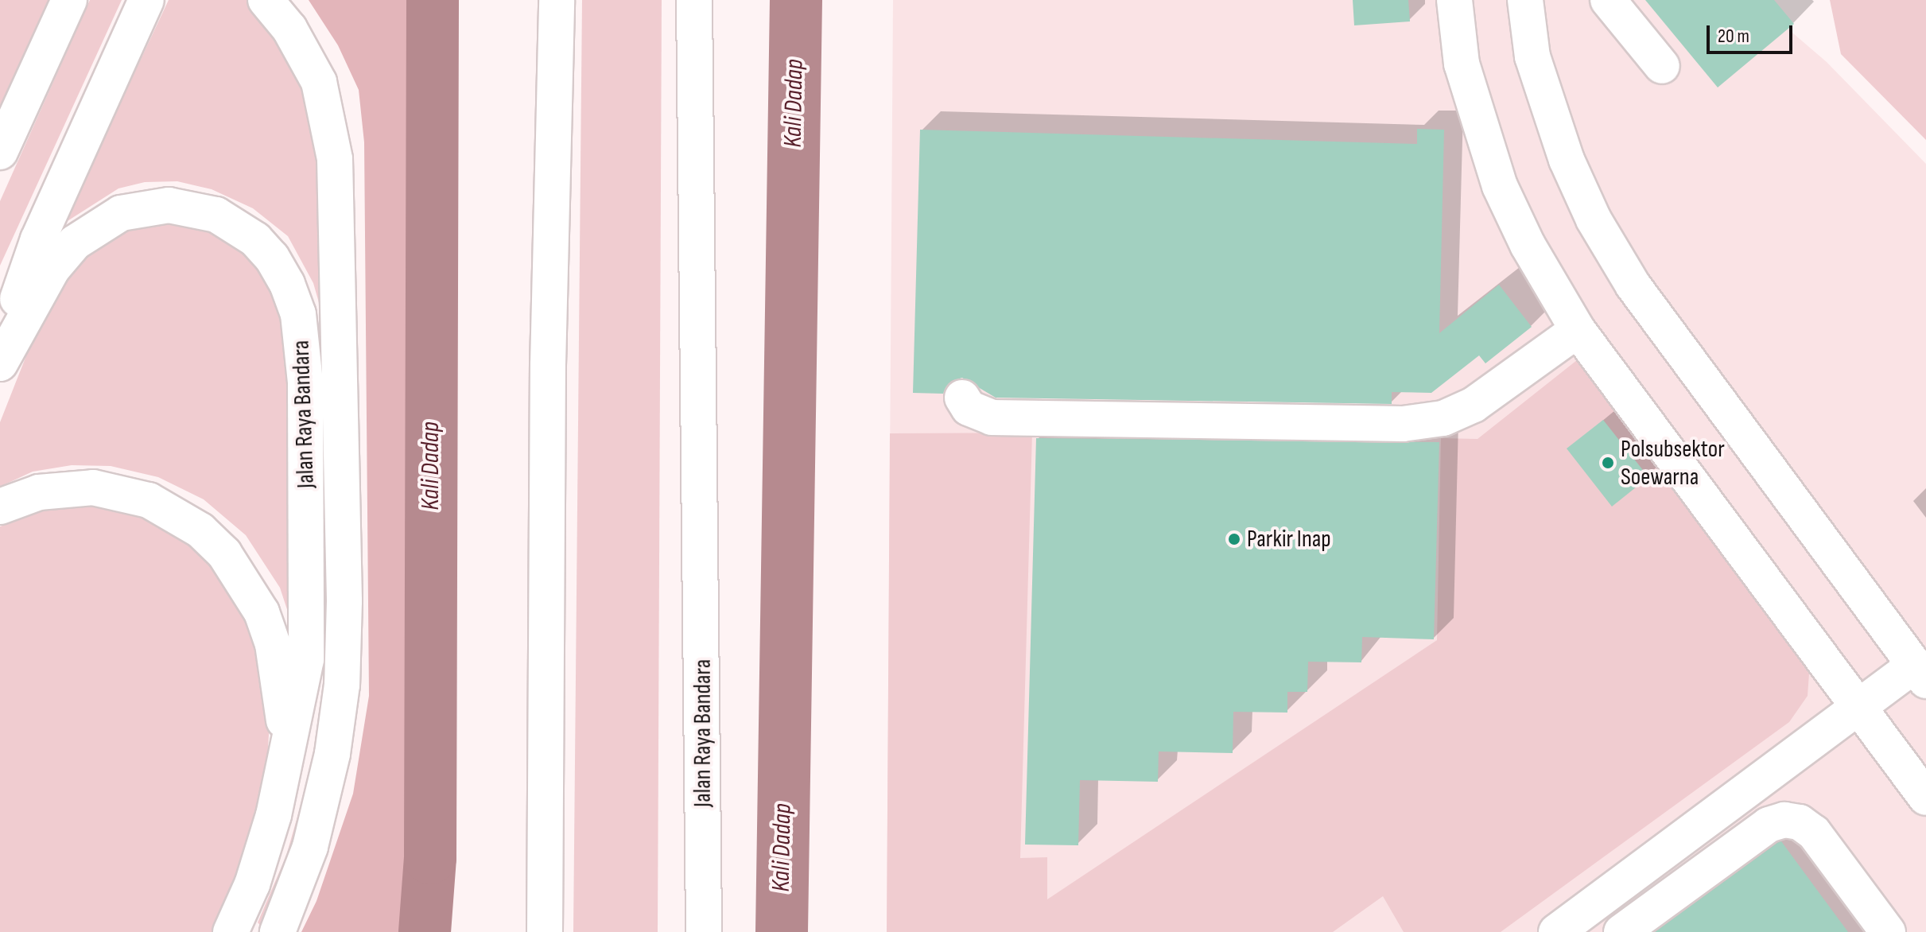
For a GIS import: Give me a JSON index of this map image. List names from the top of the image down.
{
  "streets": {
    "street": ["Jalan Raya Bandara"]
  },
  "water": ["Kali Dadap"],
  "places": ["Polsubsektor Soewarna", "Parkir Inap"],
  "scale_bar": "20 m"
}
